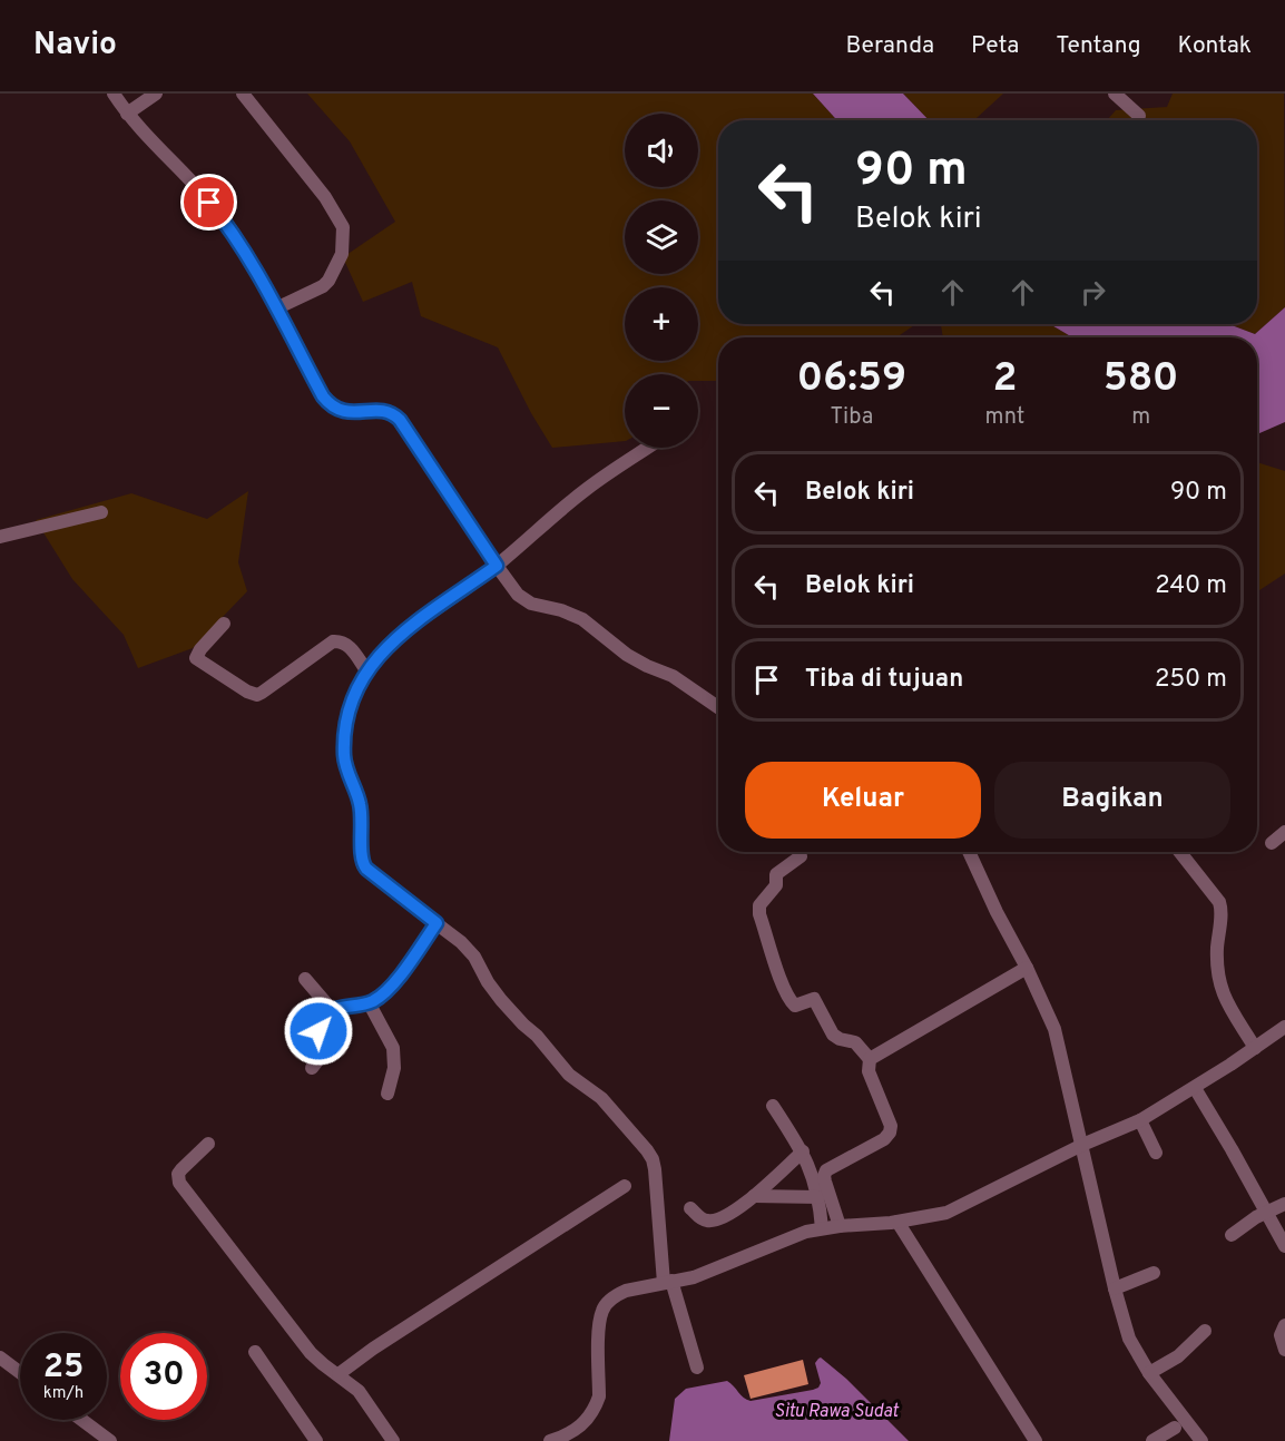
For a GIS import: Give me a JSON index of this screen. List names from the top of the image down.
{
  "water": ["Situ Rawa Sudat"],
  "page": {
    "header": "Navio",
    "nav": [
      "Beranda",
      "Peta",
      "Tentang",
      "Kontak"
    ],
    "map_buttons": ["+", "−"],
    "turn": ["90 m", "Belok kiri"],
    "eta": [
      "06:59",
      "Tiba",
      "2",
      "mnt",
      "580",
      "m"
    ],
    "list": [
      {
        "name": "Belok kiri",
        "value": "90 m"
      },
      {
        "name": "Belok kiri",
        "value": "240 m"
      },
      {
        "name": "Tiba di tujuan",
        "value": "250 m"
      }
    ],
    "buttons": ["Keluar", "Bagikan"],
    "speed": "25 km/h",
    "limit": "30"
  }
}
